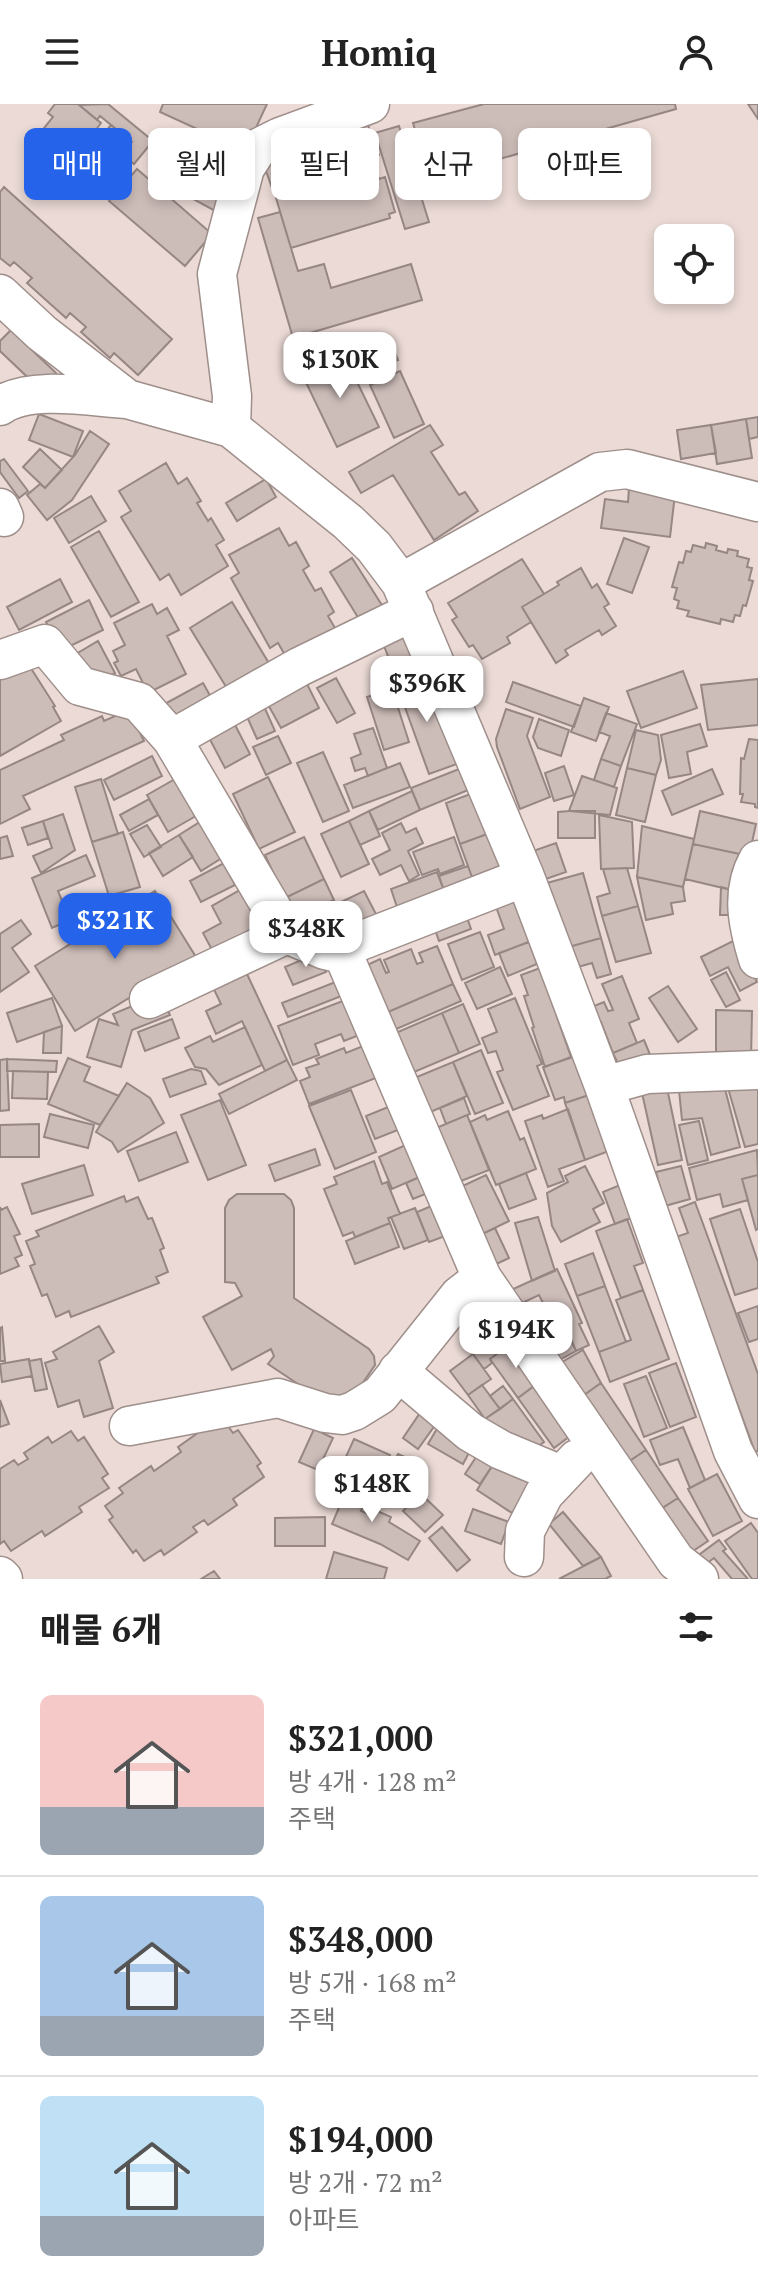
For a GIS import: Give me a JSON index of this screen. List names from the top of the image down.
{
  "page": {
    "header": "Homiq",
    "chip": [
      "매매",
      "월세",
      "필터",
      "신규",
      "아파트"
    ],
    "price": [
      "$130K",
      "$396K",
      "$321K",
      "$348K",
      "$194K",
      "$148K"
    ],
    "heading": "매물 6개",
    "list": [
      {
        "name": "$321,000",
        "note": "방 4개 · 128 m² · 주택"
      },
      {
        "name": "$348,000",
        "note": "방 5개 · 168 m² · 주택"
      },
      {
        "name": "$194,000",
        "note": "방 2개 · 72 m² · 아파트"
      }
    ]
  }
}
